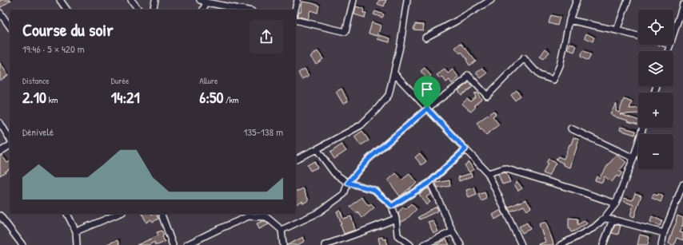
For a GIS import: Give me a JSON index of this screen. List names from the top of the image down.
{
  "page": {
    "map_buttons": ["+", "−"],
    "heading": ["Course du soir", "19:46 · 5 × 420 m"],
    "stats": [
      ["Distance", "2.10 km"],
      ["Durée", "14:21"],
      ["Allure", "6:50 /km"]
    ],
    "chart": ["Dénivelé", "135–138 m"]
  }
}
